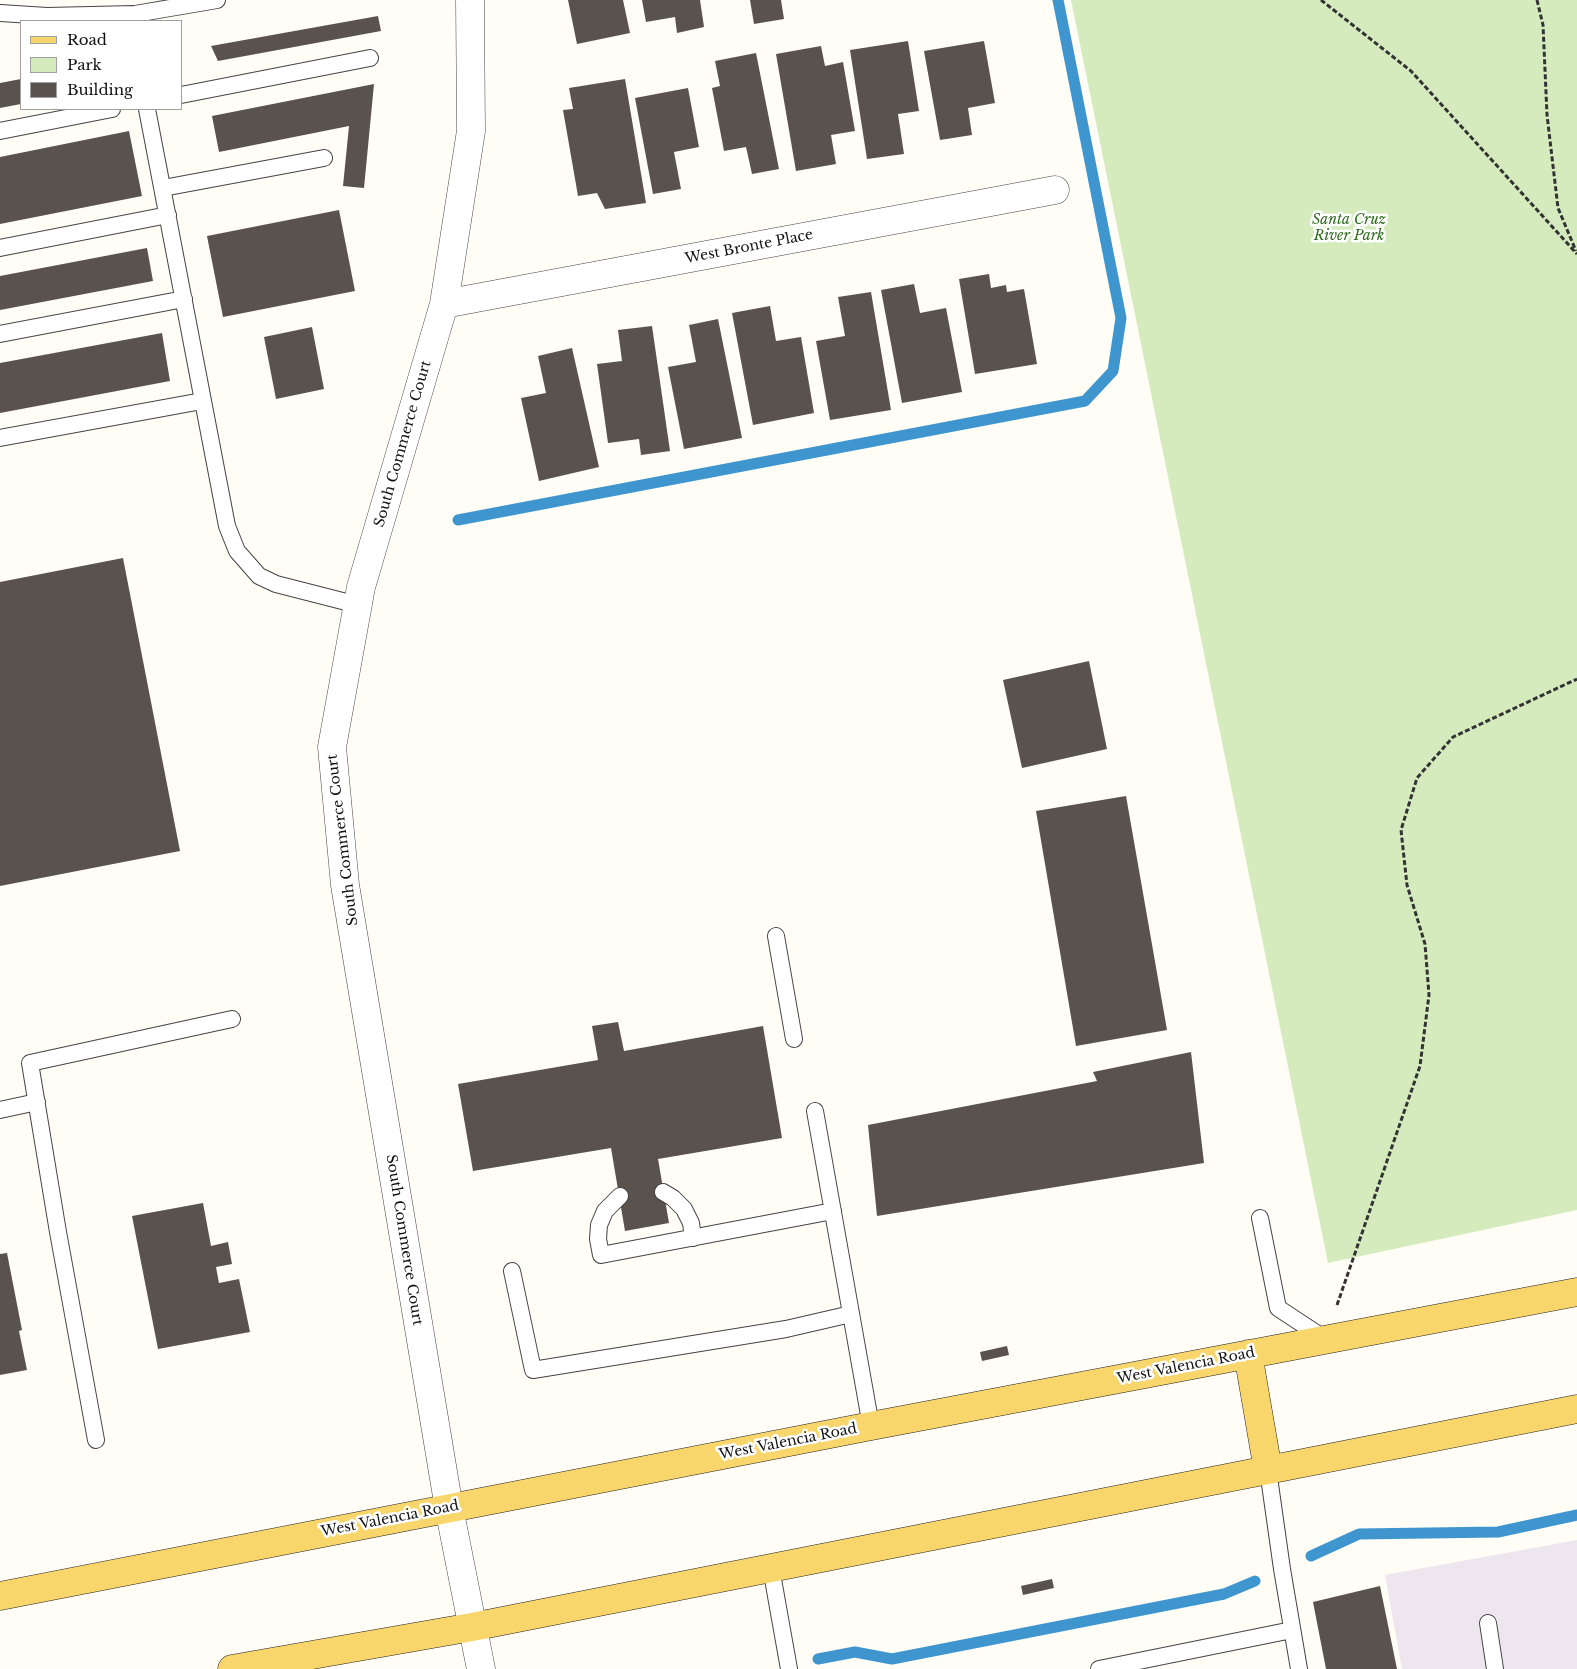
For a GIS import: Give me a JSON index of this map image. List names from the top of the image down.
{
  "streets": {
    "main road": ["West Valencia Road"],
    "street": ["West Bronte Place", "South Commerce Court"]
  },
  "crossings": [
    ["West Bronte Place", "South Commerce Court"],
    ["South Commerce Court", "West Valencia Road"]
  ],
  "parks": ["Santa Cruz River Park"],
  "legend": ["Road", "Park", "Building"]
}
